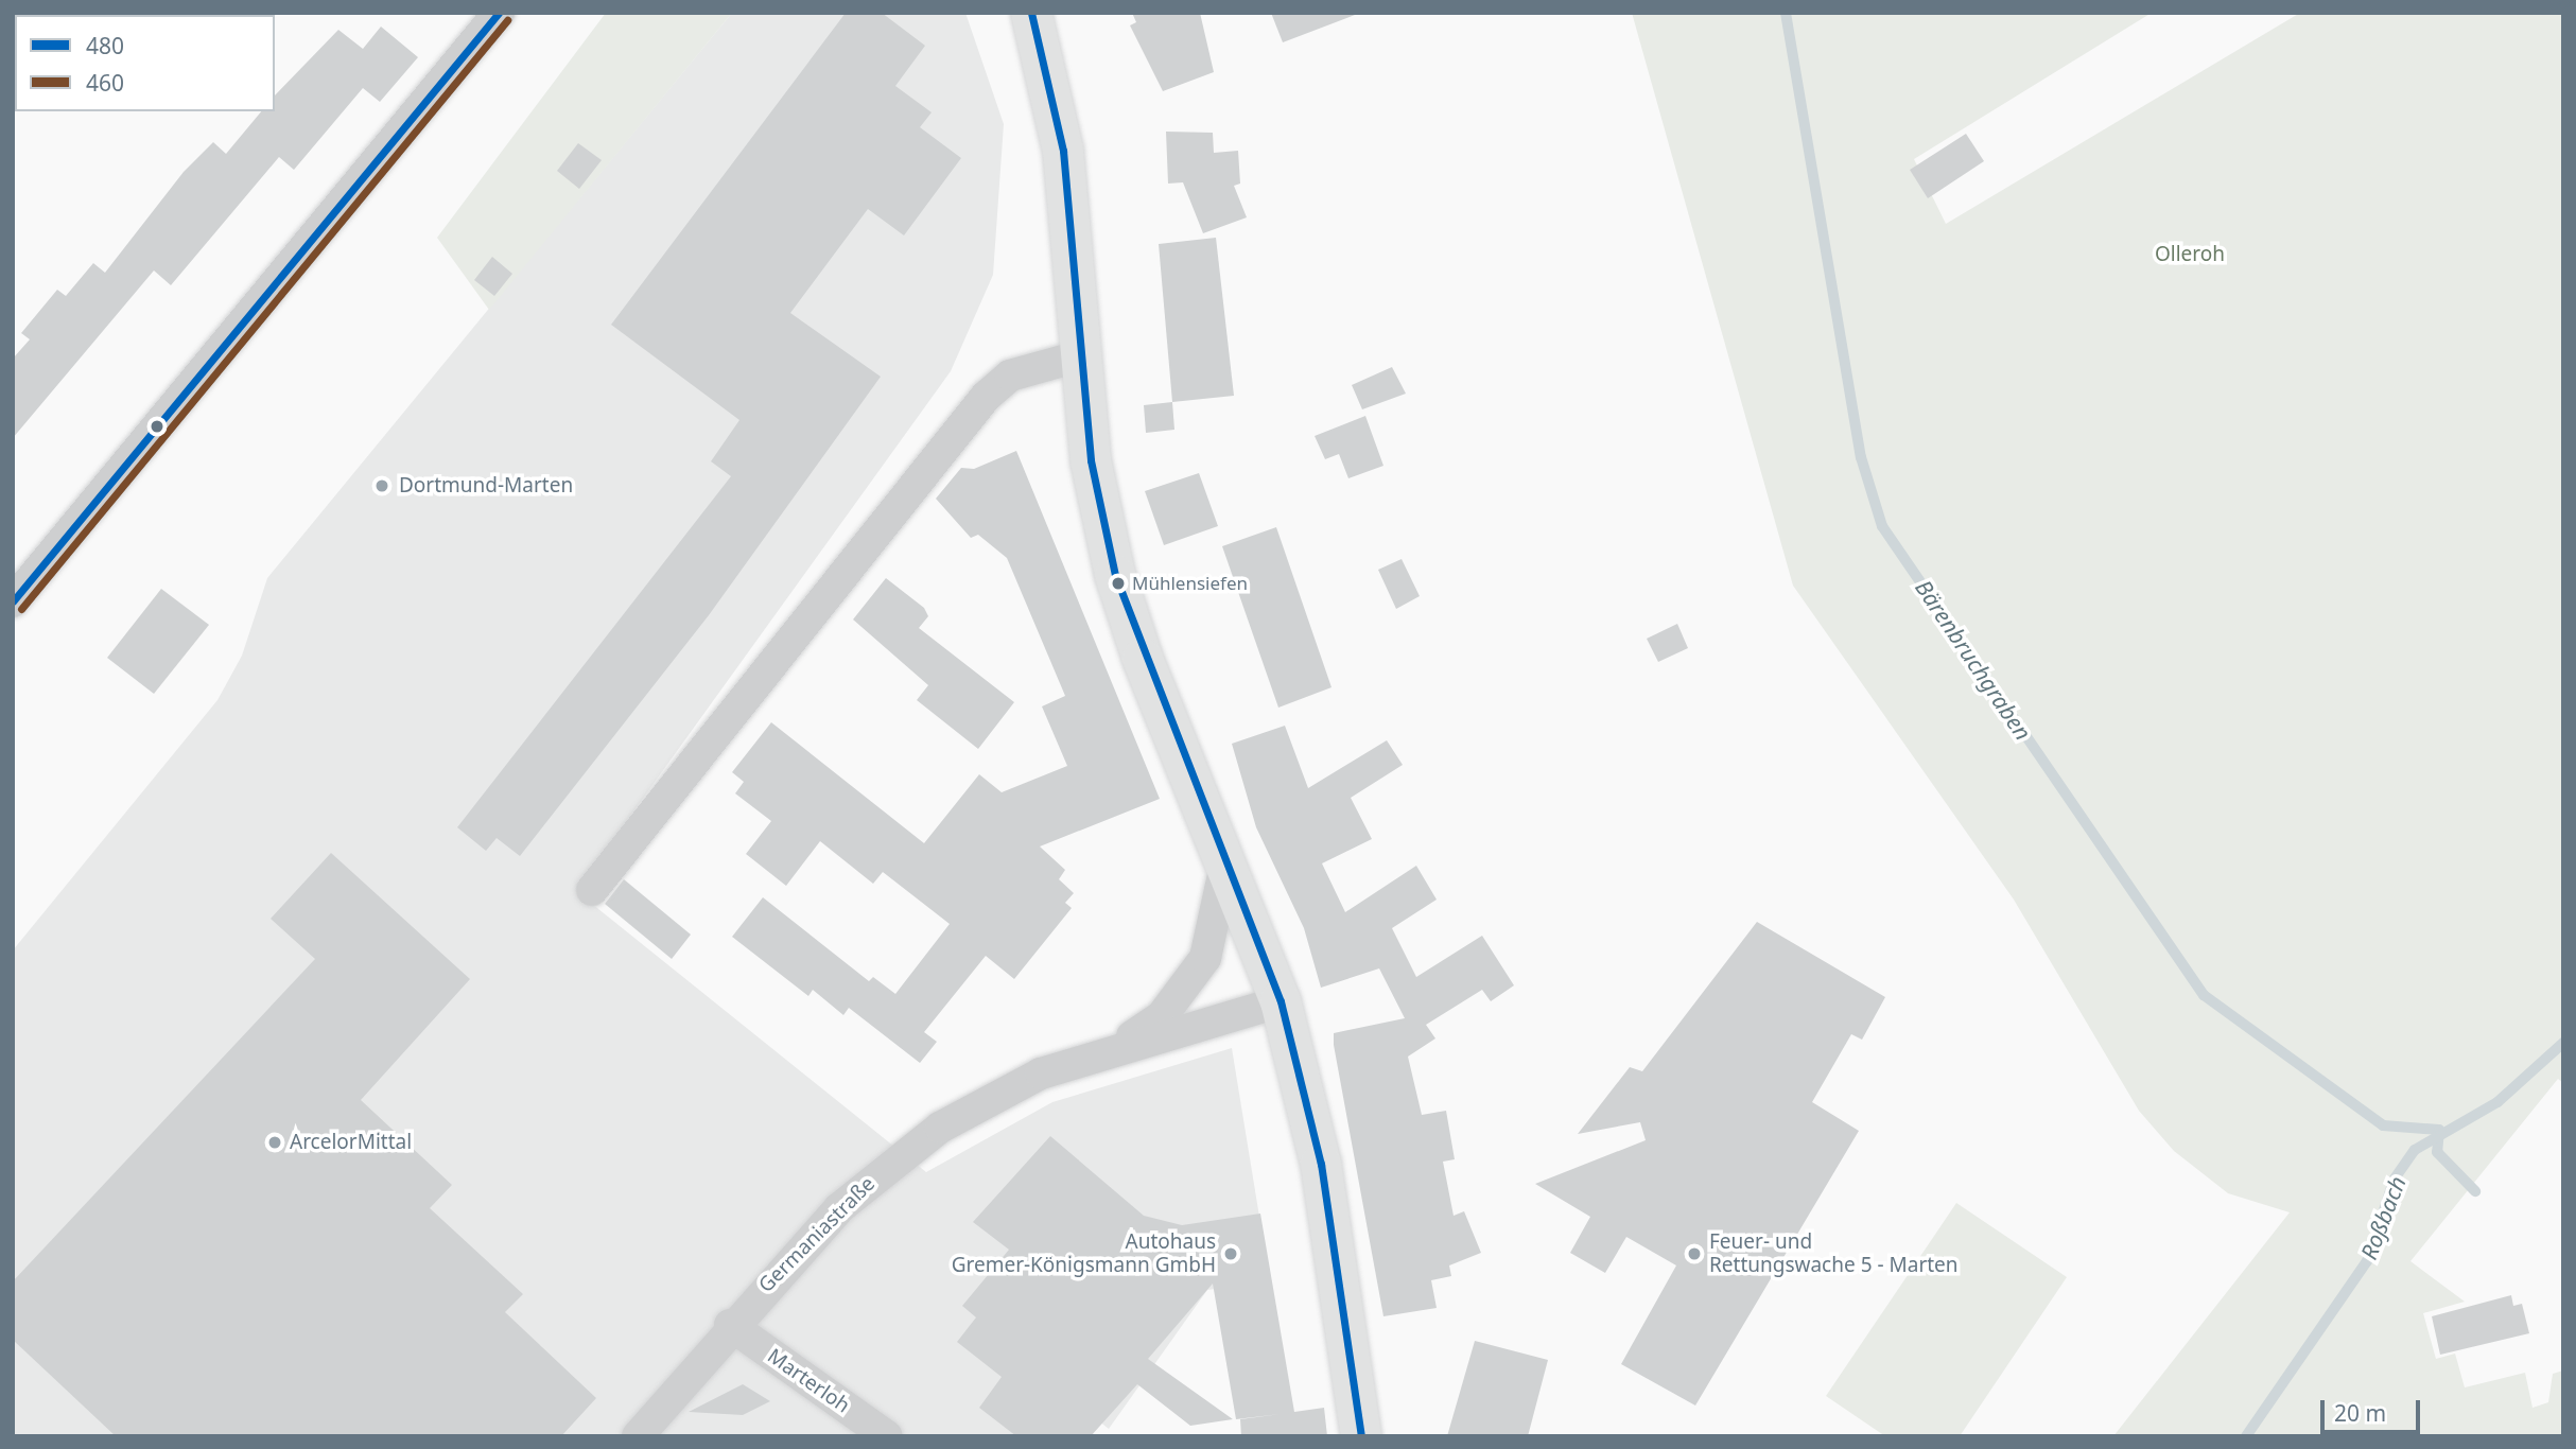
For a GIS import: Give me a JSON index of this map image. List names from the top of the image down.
{
  "streets": {
    "street": ["Germaniastraße", "Marterloh"]
  },
  "crossings": [
    ["Germaniastraße", "Marterloh"]
  ],
  "water": ["Bärenbruchgraben", "Roßbach"],
  "parks": ["Olleroh"],
  "places": [
    "Dortmund-Marten",
    "Mühlensiefen",
    "ArcelorMittal",
    "Autohaus Gremer-Königsmann GmbH",
    "Feuer- und Rettungswache 5 - Marten"
  ],
  "lines": ["transit line 480", "transit line 460"],
  "legend": ["480", "460"],
  "scale_bar": "20 m"
}
